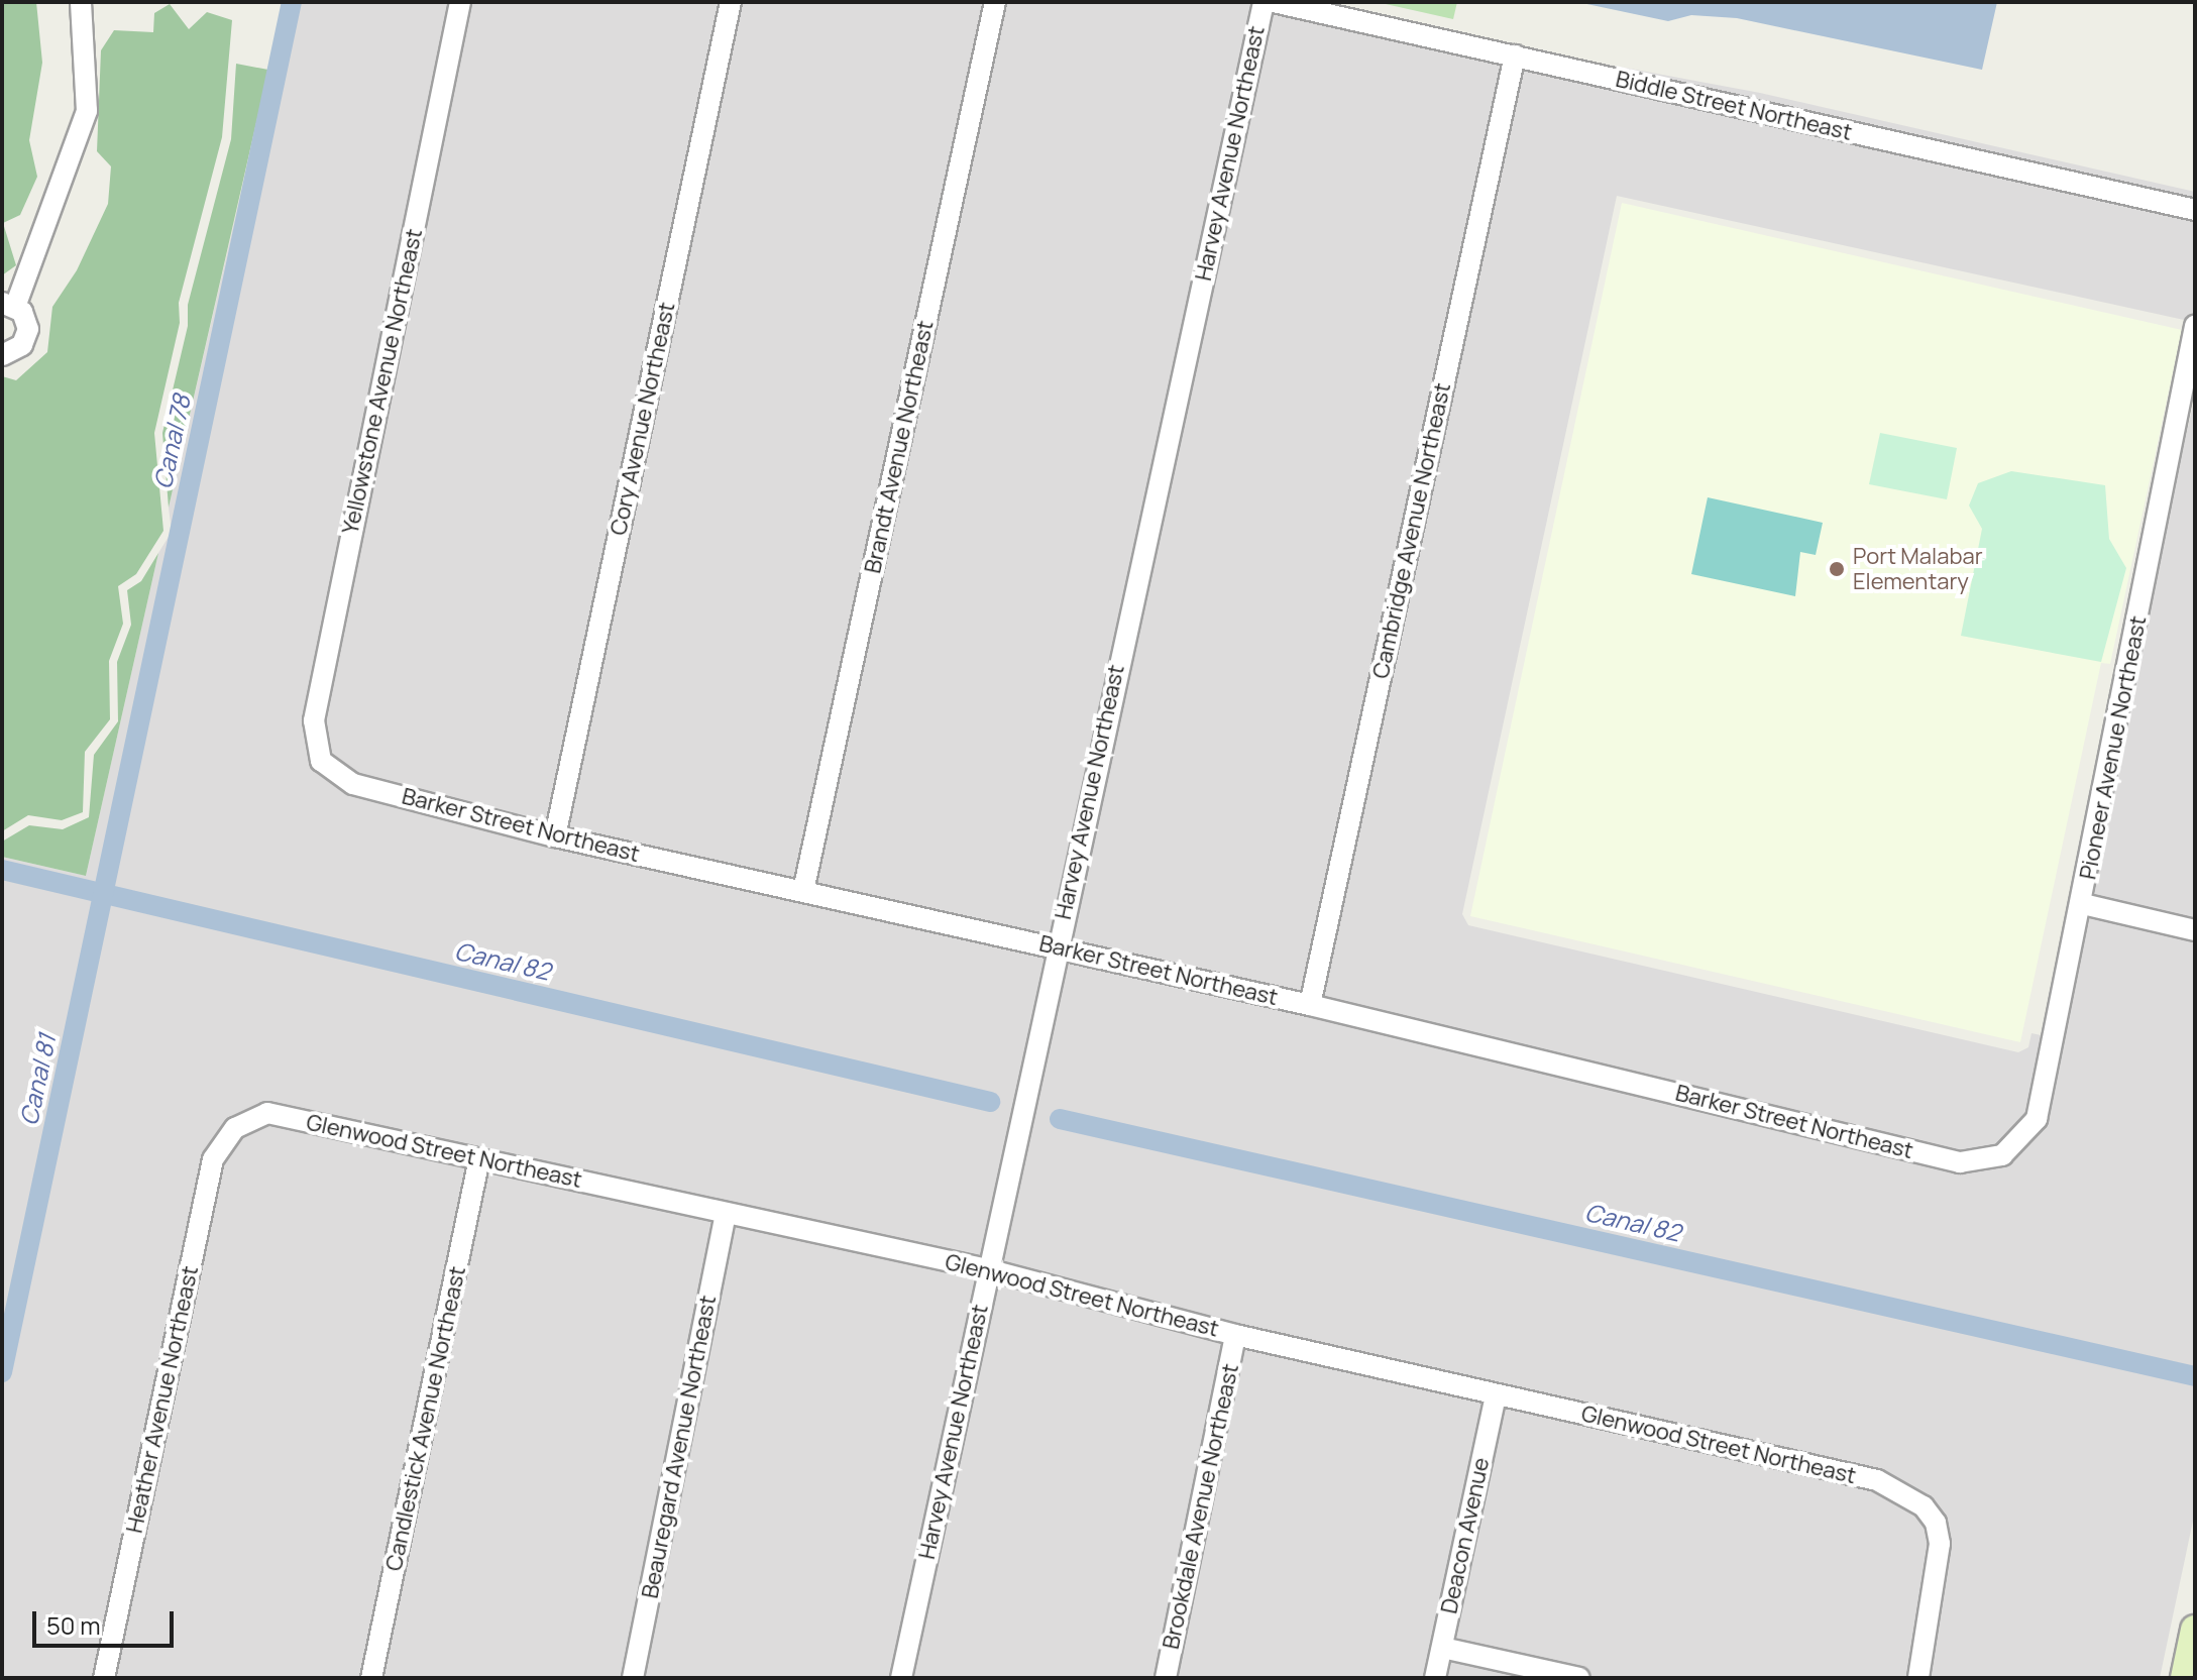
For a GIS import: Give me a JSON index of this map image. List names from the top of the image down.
{
  "streets": {
    "street": [
      "Biddle Street Northeast",
      "Harvey Avenue Northeast",
      "Yellowstone Avenue Northeast",
      "Cory Avenue Northeast",
      "Brandt Avenue Northeast",
      "Cambridge Avenue Northeast",
      "Pioneer Avenue Northeast",
      "Barker Street Northeast",
      "Glenwood Street Northeast",
      "Heather Avenue Northeast",
      "Candlestick Avenue Northeast",
      "Beauregard Avenue Northeast",
      "Brookdale Avenue Northeast",
      "Deacon Avenue"
    ]
  },
  "crossings": [
    ["Biddle Street Northeast", "Cambridge Avenue Northeast"],
    ["Harvey Avenue Northeast", "Barker Street Northeast"],
    ["Harvey Avenue Northeast", "Glenwood Street Northeast"],
    ["Yellowstone Avenue Northeast", "Barker Street Northeast"],
    ["Cory Avenue Northeast", "Barker Street Northeast"],
    ["Brandt Avenue Northeast", "Barker Street Northeast"],
    ["Cambridge Avenue Northeast", "Barker Street Northeast"],
    ["Pioneer Avenue Northeast", "Barker Street Northeast"],
    ["Glenwood Street Northeast", "Heather Avenue Northeast"],
    ["Glenwood Street Northeast", "Candlestick Avenue Northeast"],
    ["Glenwood Street Northeast", "Beauregard Avenue Northeast"],
    ["Glenwood Street Northeast", "Brookdale Avenue Northeast"],
    ["Glenwood Street Northeast", "Deacon Avenue"]
  ],
  "water": ["Canal 78", "Canal 82", "Canal 81"],
  "places": ["Port Malabar Elementary"],
  "scale_bar": "50 m"
}
